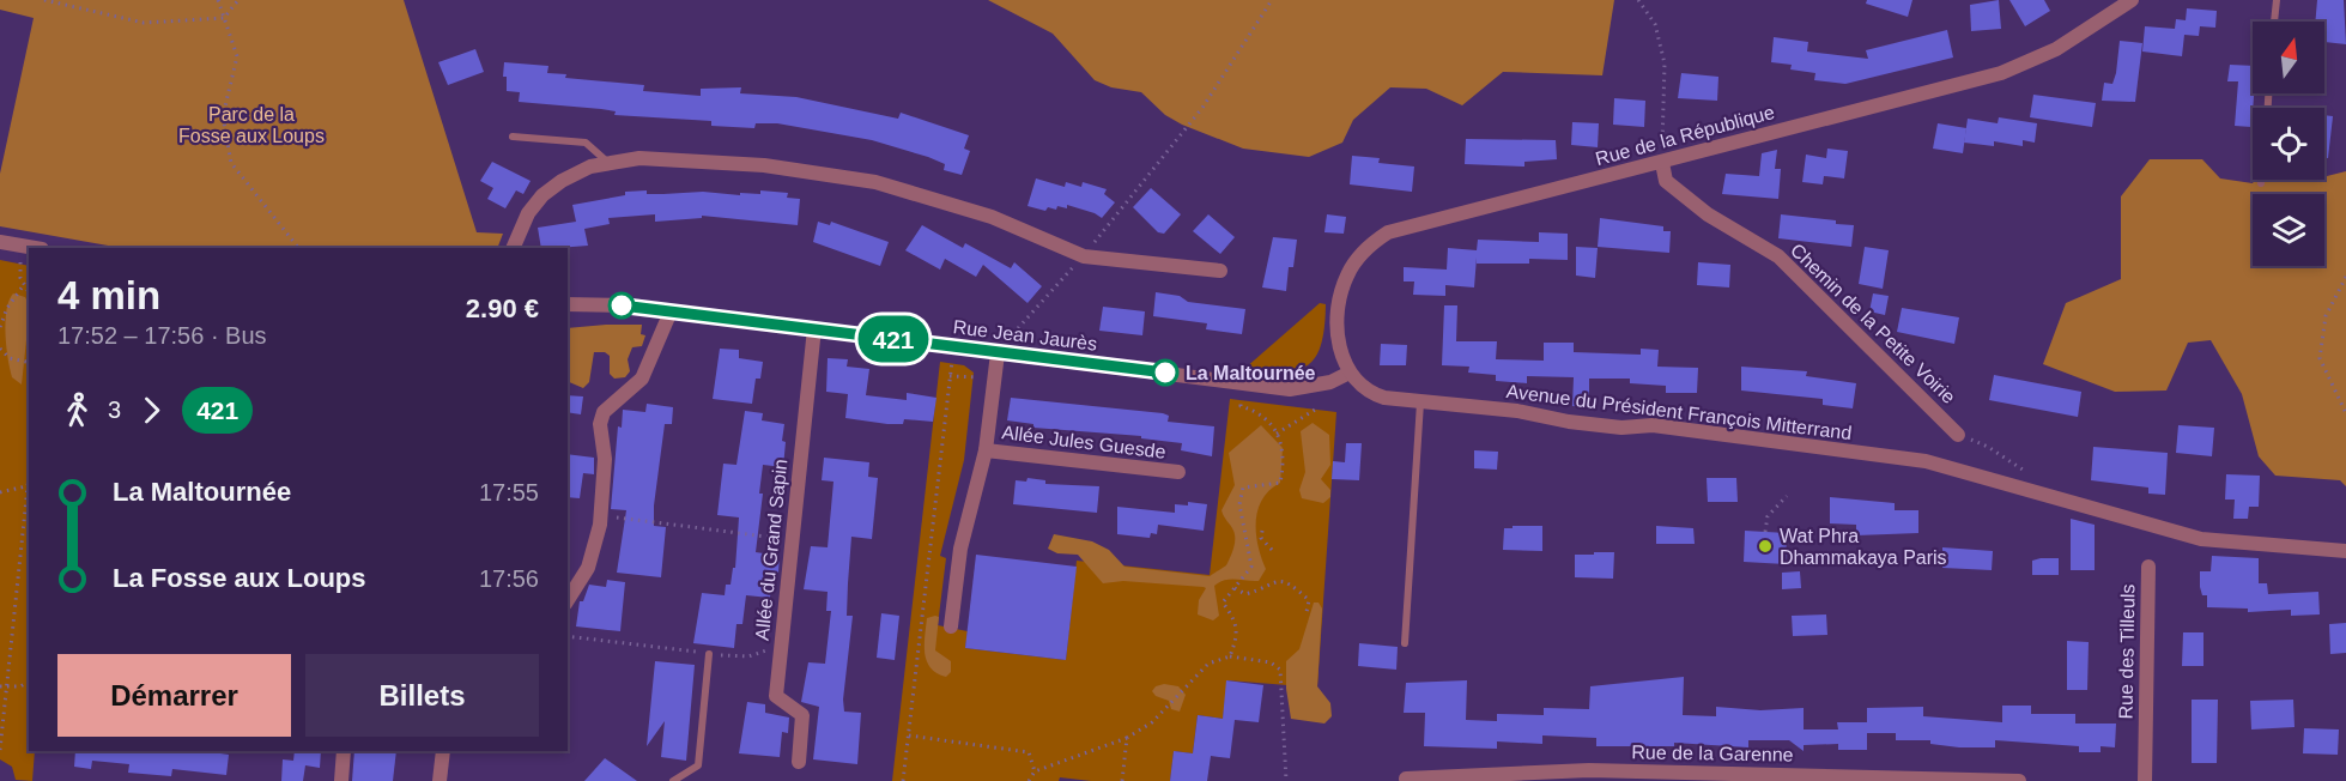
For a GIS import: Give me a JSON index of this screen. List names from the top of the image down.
{
  "streets": {
    "street": [
      "Rue de la République",
      "Chemin de la Petite Voirie",
      "Rue Jean Jaurès",
      "Avenue du Président François Mitterrand",
      "Allée Jules Guesde",
      "Allée du Grand Sapin",
      "Rue des Tilleuls",
      "Rue de la Garenne"
    ]
  },
  "crossings": [
    ["Rue de la République", "Chemin de la Petite Voirie"],
    ["Rue de la République", "Rue Jean Jaurès"],
    ["Rue de la République", "Avenue du Président François Mitterrand"],
    ["Rue Jean Jaurès", "Avenue du Président François Mitterrand"],
    ["Rue Jean Jaurès", "Allée Jules Guesde"],
    ["Rue Jean Jaurès", "Allée du Grand Sapin"]
  ],
  "parks": ["Parc de la Fosse aux Loups"],
  "places": ["La Maltournée", "Wat Phra Dhammakaya Paris"],
  "lines": ["bus line 421"],
  "north": "top",
  "page": {
    "on_map": "421",
    "heading": ["4 min", "17:52 – 17:56 · Bus", "2.90 €"],
    "legs": ["3", "421"],
    "list": [
      {
        "name": "La Maltournée",
        "value": "17:55"
      },
      {
        "name": "La Fosse aux Loups",
        "value": "17:56"
      }
    ],
    "buttons": ["Démarrer", "Billets"]
  }
}
